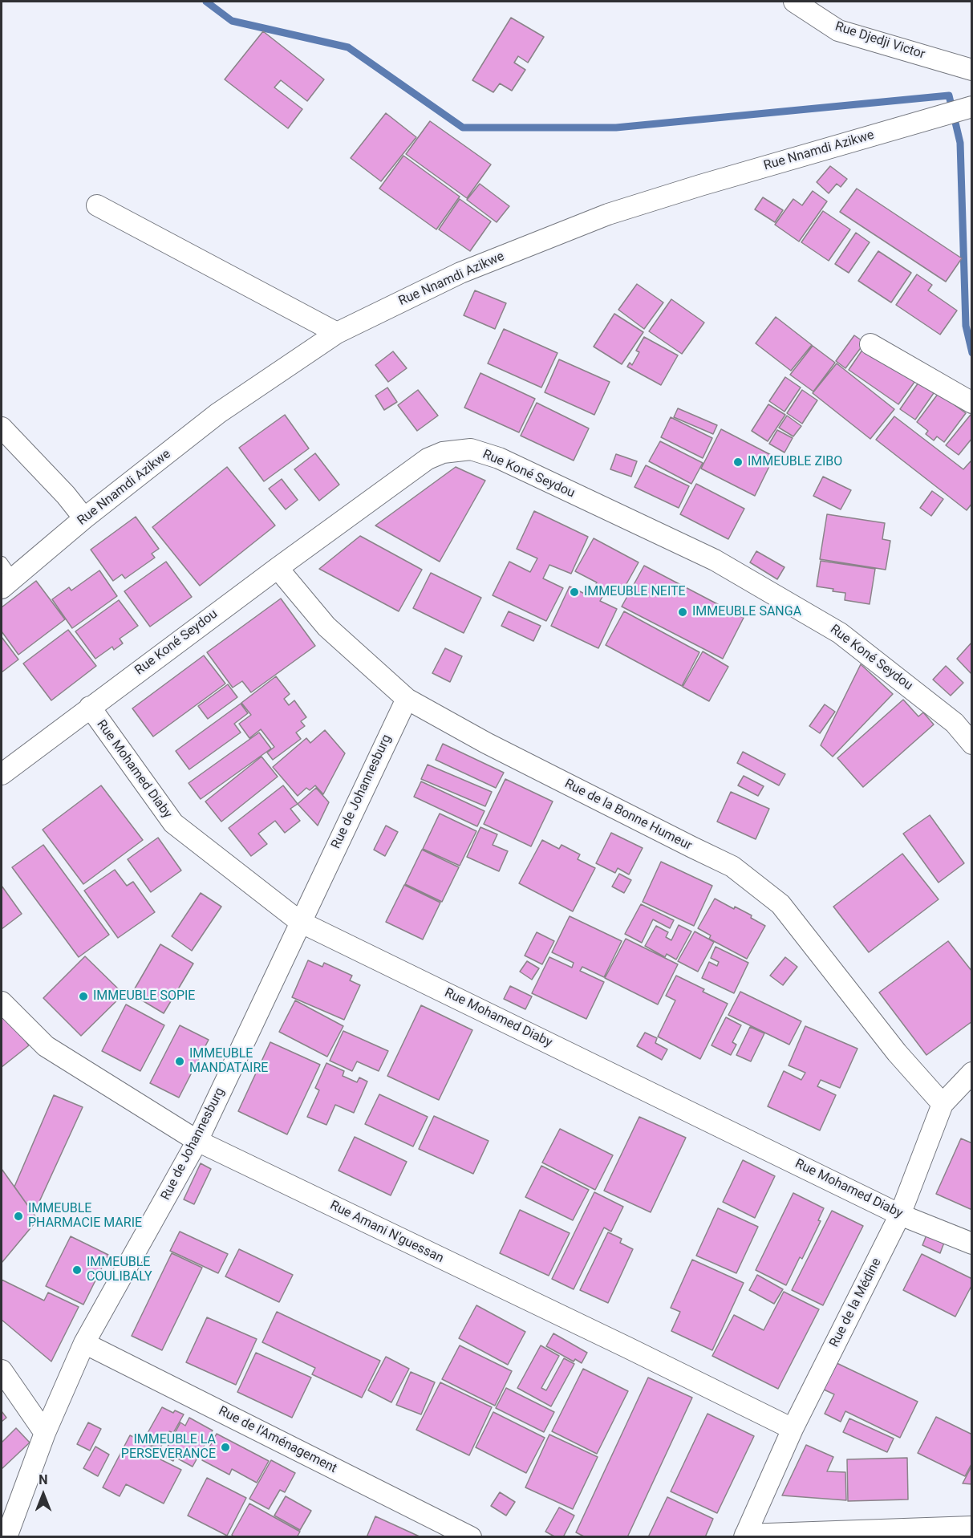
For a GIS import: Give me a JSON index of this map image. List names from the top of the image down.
{
  "streets": {
    "street": [
      "Rue Djedji Victor",
      "Rue Nnamdi Azikwe",
      "Rue Koné Seydou",
      "Rue Mohamed Diaby",
      "Rue de Johannesburg",
      "Rue de la Bonne Humeur",
      "Rue Amani N'guessan",
      "Rue de la Médine",
      "Rue de l'Aménagement"
    ]
  },
  "crossings": [
    ["Rue Koné Seydou", "Rue Mohamed Diaby"],
    ["Rue Koné Seydou", "Rue de la Bonne Humeur"],
    ["Rue Mohamed Diaby", "Rue de Johannesburg"],
    ["Rue Mohamed Diaby", "Rue de la Médine"],
    ["Rue de Johannesburg", "Rue de la Bonne Humeur"],
    ["Rue de Johannesburg", "Rue Amani N'guessan"],
    ["Rue de Johannesburg", "Rue de l'Aménagement"],
    ["Rue de la Bonne Humeur", "Rue de la Médine"],
    ["Rue Amani N'guessan", "Rue de la Médine"]
  ],
  "places": [
    "IMMEUBLE ZIBO",
    "IMMEUBLE NEITE",
    "IMMEUBLE SANGA",
    "IMMEUBLE SOPIE",
    "IMMEUBLE MANDATAIRE",
    "IMMEUBLE PHARMACIE MARIE",
    "IMMEUBLE COULIBALY",
    "IMMEUBLE LA PERSEVERANCE"
  ],
  "north": "top"
}
